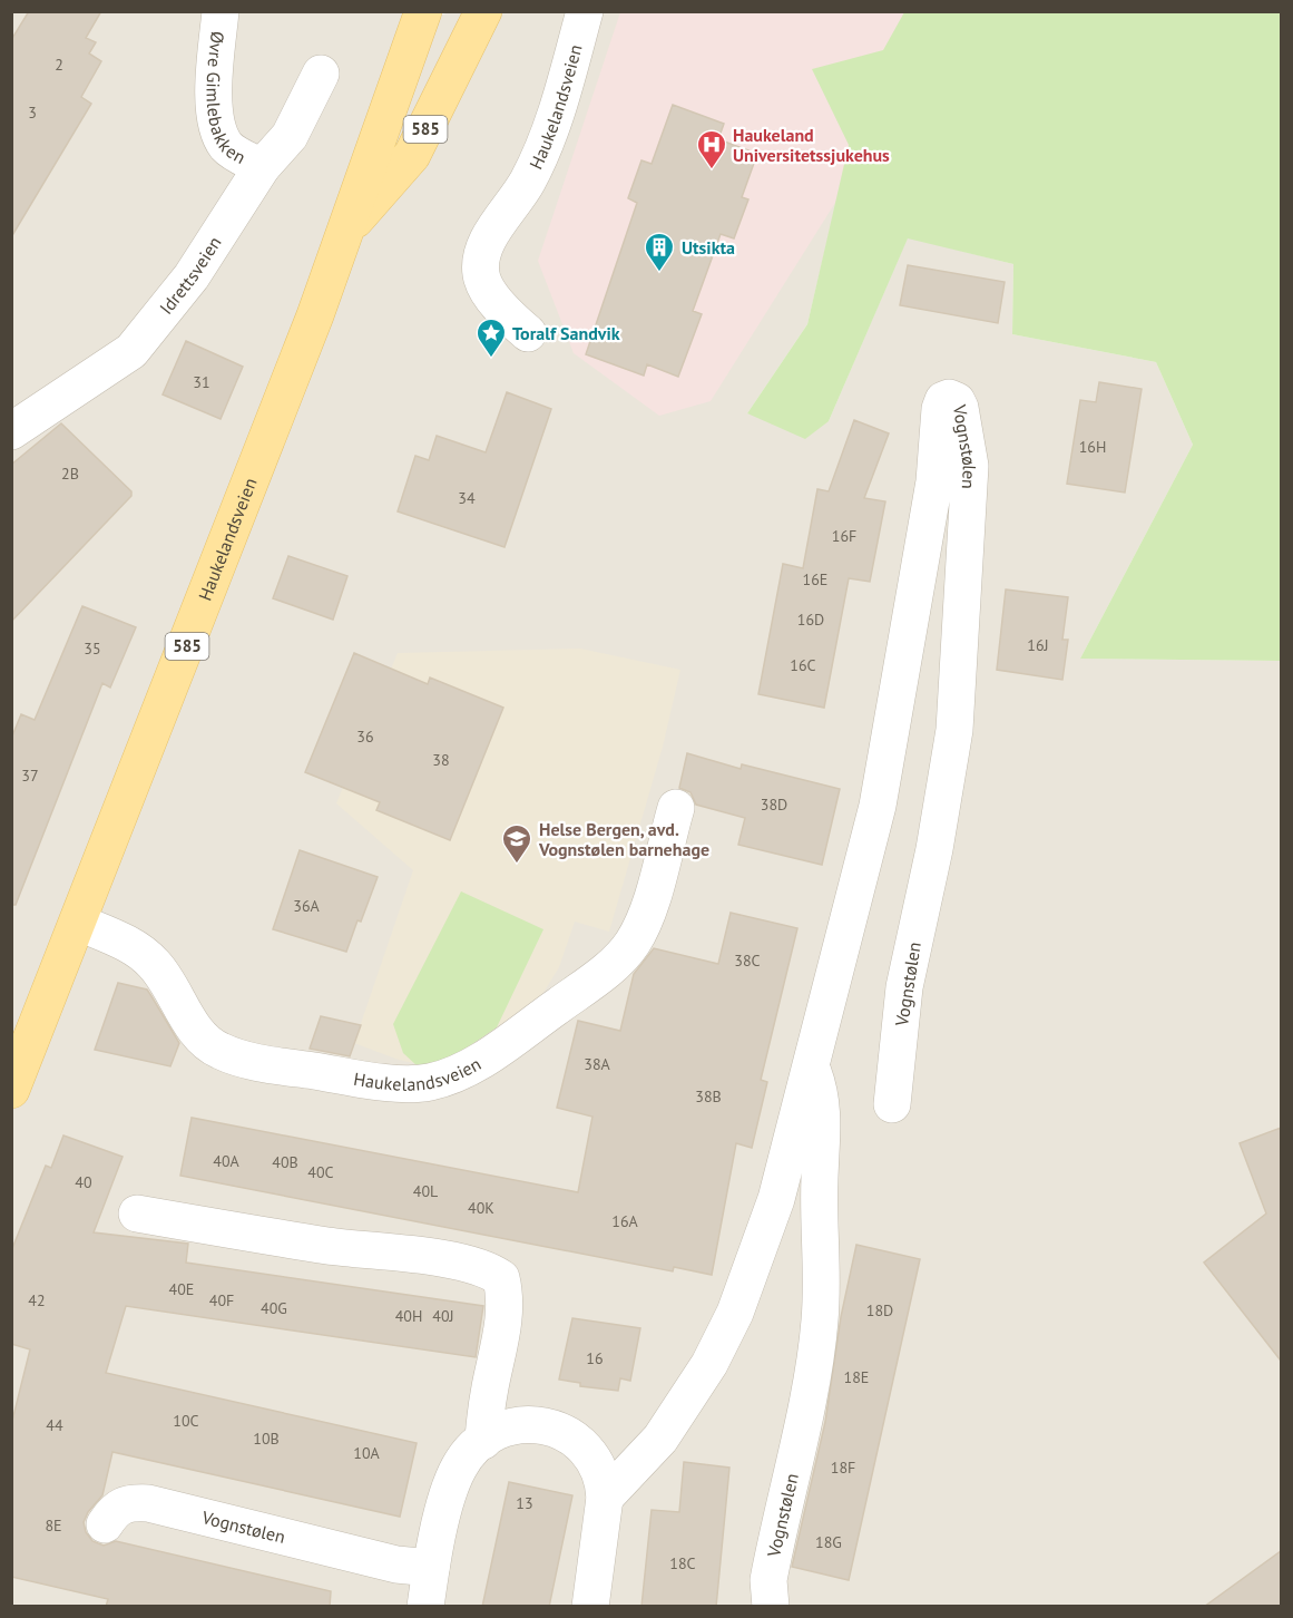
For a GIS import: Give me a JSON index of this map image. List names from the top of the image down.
{
  "streets": {
    "main road": ["Haukelandsveien", "585"],
    "street": ["Øvre Gimlebakken", "Idrettsveien", "Vognstølen"]
  },
  "crossings": [
    ["Øvre Gimlebakken", "Idrettsveien"]
  ],
  "places": {
    "hospital": ["Haukeland Universitetssjukehus"],
    "building": ["Utsikta"],
    "place": ["Toralf Sandvik"],
    "school or university": ["Helse Bergen, avd. Vognstølen barnehage"]
  },
  "house_numbers": [
    "2",
    "3",
    "31",
    "16H",
    "2B",
    "34",
    "16F",
    "16E",
    "16D",
    "16J",
    "35",
    "16C",
    "36",
    "38",
    "37",
    "38D",
    "36A",
    "38C",
    "38A",
    "38B",
    "40A",
    "40B",
    "40C",
    "40",
    "40L",
    "40K",
    "16A",
    "40E",
    "42",
    "40F",
    "40G",
    "18D",
    "40H",
    "40J",
    "16",
    "18E",
    "10C",
    "44",
    "10B",
    "10A",
    "18F",
    "13",
    "8E",
    "18G",
    "18C"
  ]
}
